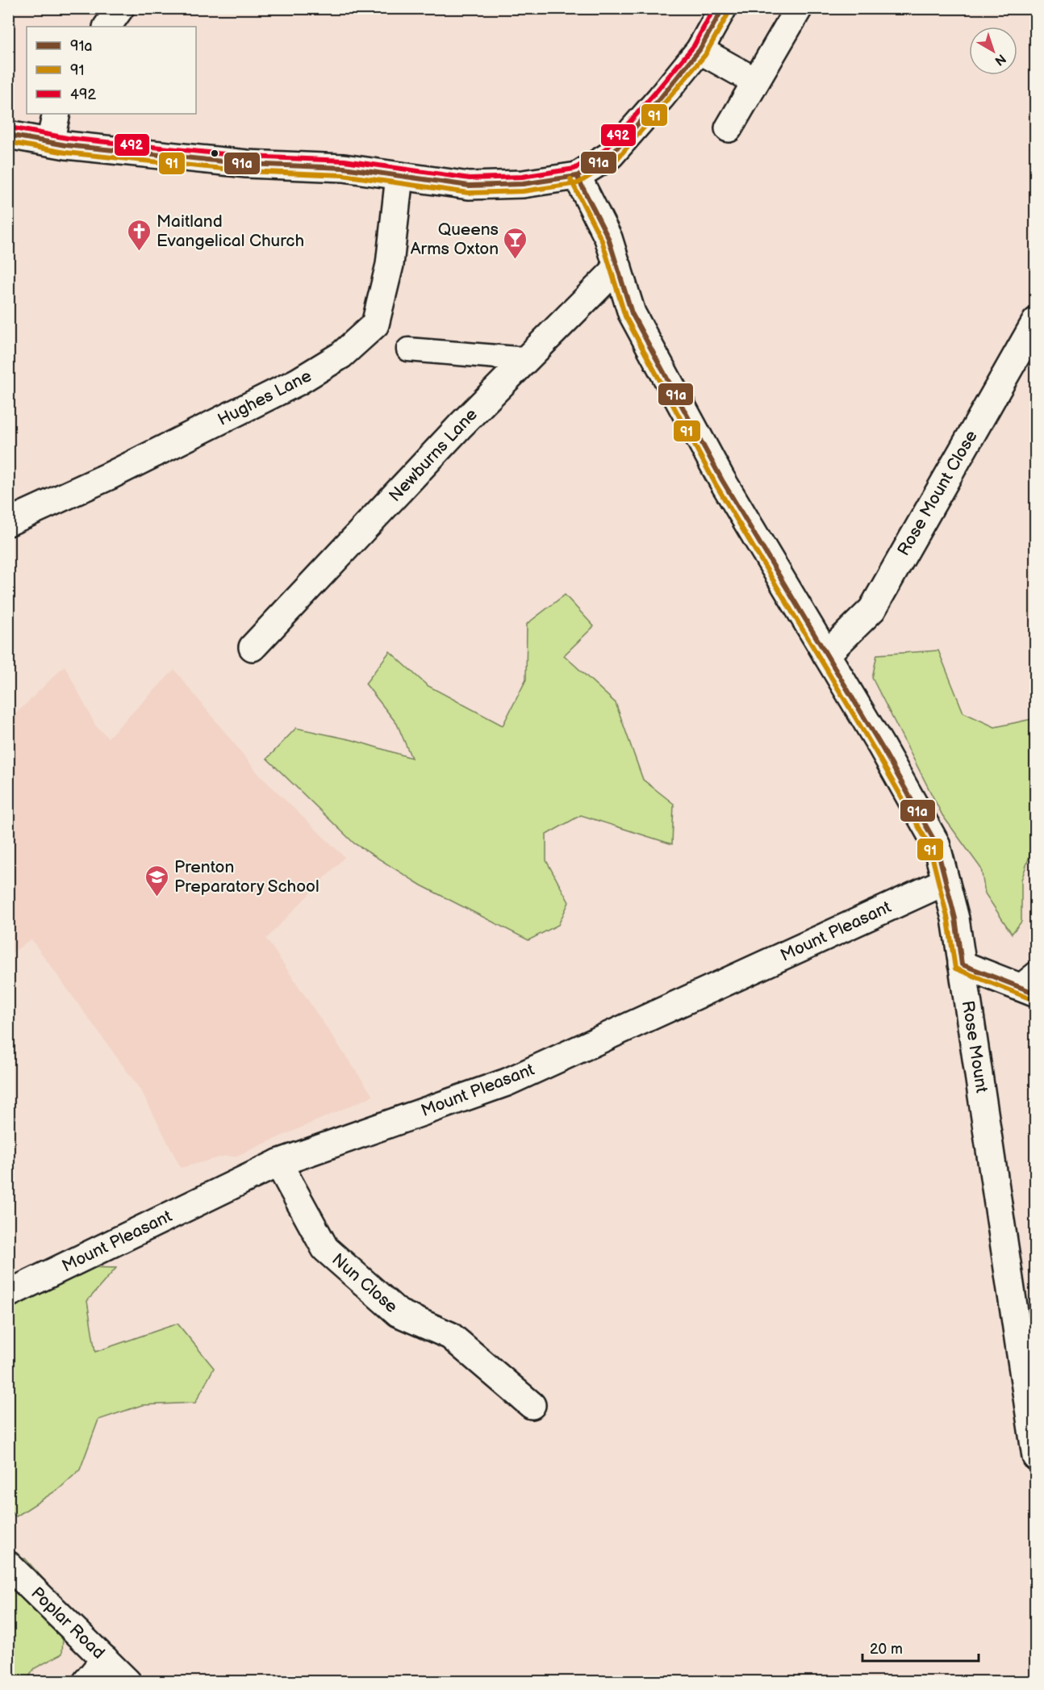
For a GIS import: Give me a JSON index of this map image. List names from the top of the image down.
{
  "streets": {
    "street": [
      "Hughes Lane",
      "Newburns Lane",
      "Rose Mount Close",
      "Mount Pleasant",
      "Rose Mount",
      "Nun Close",
      "Poplar Road"
    ]
  },
  "crossings": [
    ["Newburns Lane", "Rose Mount"],
    ["Rose Mount Close", "Rose Mount"],
    ["Mount Pleasant", "Rose Mount"],
    ["Mount Pleasant", "Nun Close"]
  ],
  "places": {
    "church": ["Maitland Evangelical Church"],
    "bar": ["Queens Arms Oxton"],
    "school or university": ["Prenton Preparatory School"]
  },
  "lines": ["transit line 91a", "transit line 492", "transit line 91"],
  "legend": ["91a", "91", "492"],
  "scale_bar": "20 m",
  "north": "bottom right"
}
